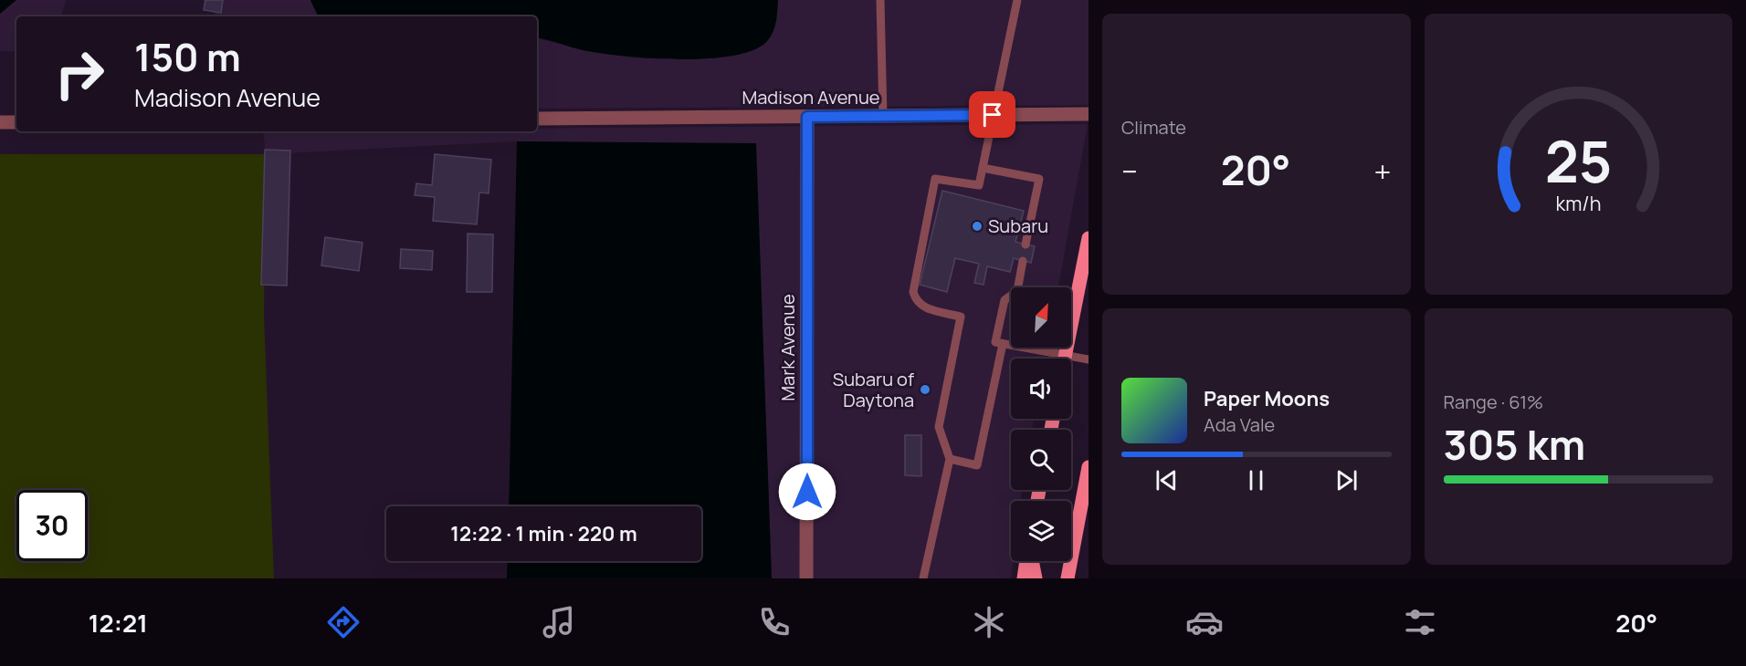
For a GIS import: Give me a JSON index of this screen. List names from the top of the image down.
{
  "streets": {
    "street": ["Madison Avenue", "Mark Avenue"]
  },
  "crossings": [
    ["Madison Avenue", "Mark Avenue"]
  ],
  "places": ["Subaru", "Subaru of Daytona"],
  "north": "top right",
  "page": {
    "tile": [
      "Climate",
      ["Range · 61%", "305 km"]
    ],
    "turn": ["150 m", "Madison Avenue"],
    "heat": ["−", "20°", "+"],
    "song": ["Paper Moons", "Ada Vale"],
    "limit": "30",
    "trip": "12:22 · 1 min · 220 m",
    "tabs": ["12:21", "20°"],
    "gauge": ["25", "km/h"]
  }
}
